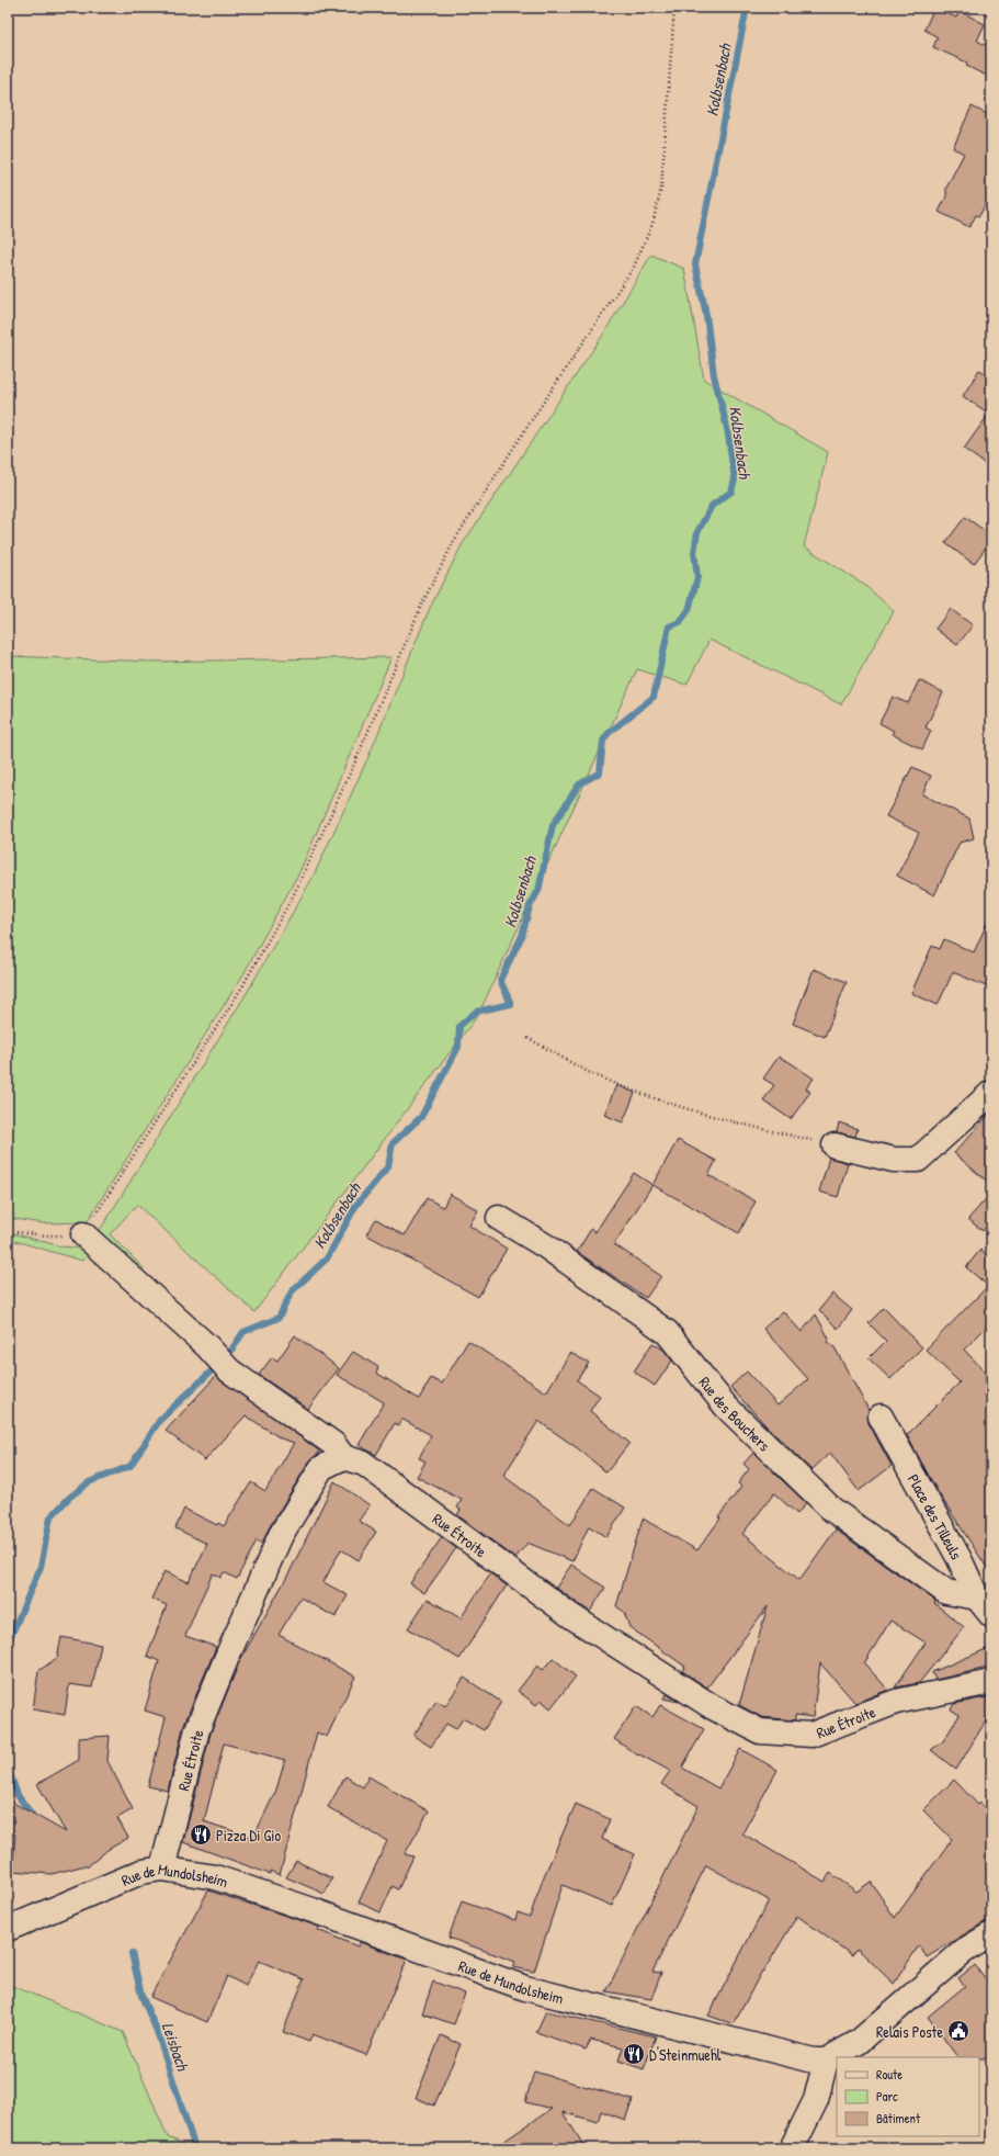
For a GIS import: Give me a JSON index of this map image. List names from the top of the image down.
{
  "streets": {
    "street": [
      "Rue des Bouchers",
      "Place des Tilleuls",
      "Rue Étroite",
      "Rue de Mundolsheim"
    ]
  },
  "crossings": [
    ["Rue des Bouchers", "Place des Tilleuls"],
    ["Rue Étroite", "Rue de Mundolsheim"]
  ],
  "water": ["Kolbsenbach", "Leisbach"],
  "places": {
    "restaurant": ["Pizza Di Gio", "D'Steinmuehl"],
    "public building": ["Relais Poste"]
  },
  "legend": ["Route", "Parc", "Bâtiment"]
}
